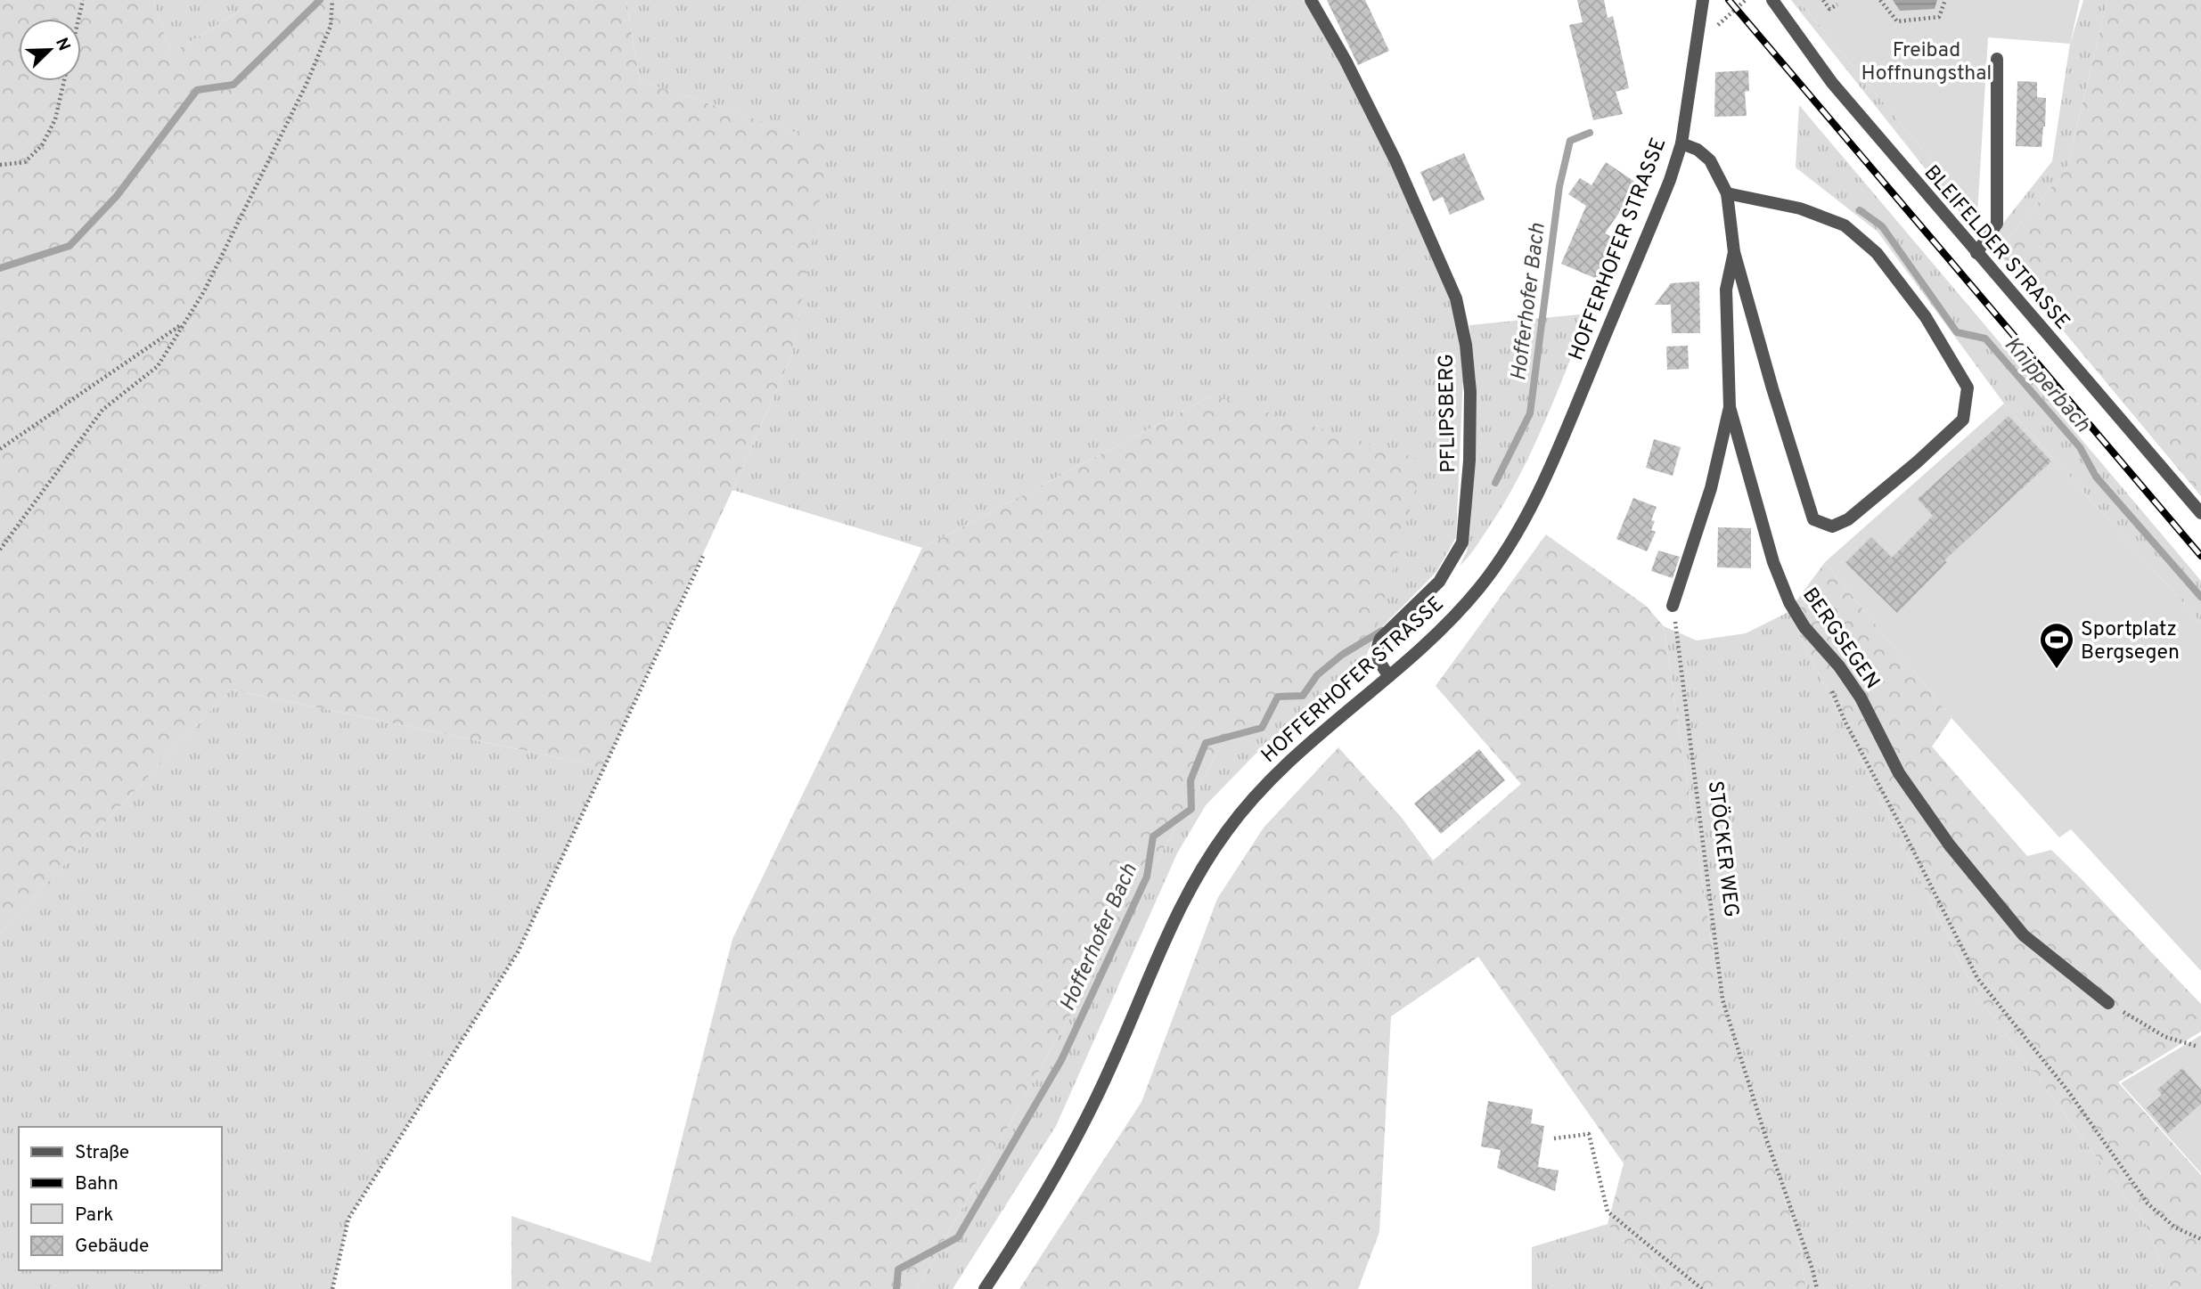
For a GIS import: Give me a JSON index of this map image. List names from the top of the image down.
{
  "streets": {
    "street": [
      "BLEIFELDER STRASSE",
      "HOFFERHOFER STRASSE",
      "PFLIPSBERG",
      "BERGSEGEN"
    ],
    "path": ["STÖCKER WEG"]
  },
  "crossings": [
    ["HOFFERHOFER STRASSE", "PFLIPSBERG"],
    ["HOFFERHOFER STRASSE", "BERGSEGEN"]
  ],
  "water": ["Hofferhofer Bach", "Knipperbach"],
  "parks": ["Freibad Hoffnungsthal"],
  "places": {
    "sports": ["Sportplatz Bergsegen"]
  },
  "legend": [
    "Straße",
    "Bahn",
    "Park",
    "Gebäude"
  ],
  "north": "top right"
}
